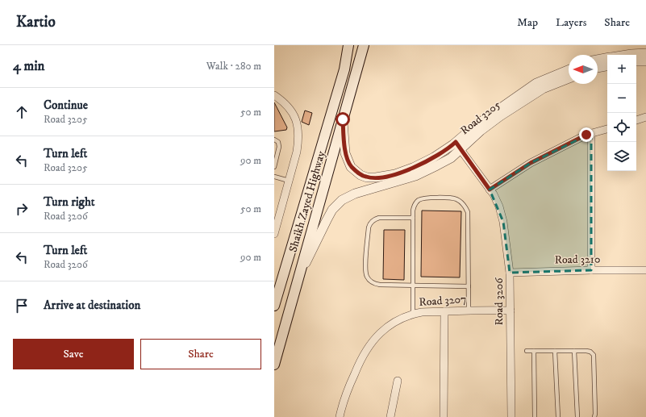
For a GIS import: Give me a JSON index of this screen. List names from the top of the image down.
{
  "streets": {
    "main road": ["Shaikh Zayed Highway"],
    "street": [
      "Road 3205",
      "Road 3210",
      "Road 3207",
      "Road 3206"
    ]
  },
  "crossings": [
    ["Road 3205", "Shaikh Zayed Highway"],
    ["Road 3205", "Road 3206"],
    ["Road 3210", "Road 3206"],
    ["Road 3207", "Road 3206"]
  ],
  "north": "left",
  "page": {
    "header": "Kartio",
    "nav": ["Map", "Layers", "Share"],
    "heading": ["4 min", "Walk · 280 m"],
    "map_buttons": ["+", "−"],
    "list": [
      ["Continue", "Road 3205", "50 m"],
      ["Turn left", "Road 3205", "90 m"],
      ["Turn right", "Road 3206", "50 m"],
      ["Turn left", "Road 3206", "90 m"],
      "Arrive at destination"
    ],
    "buttons": ["Save", "Share"]
  }
}
